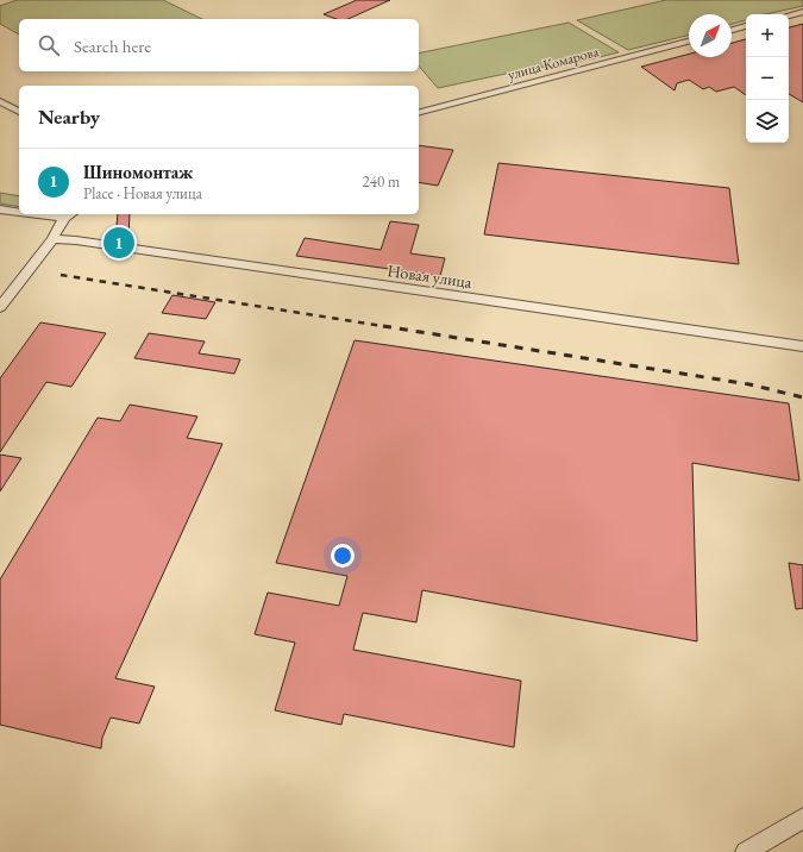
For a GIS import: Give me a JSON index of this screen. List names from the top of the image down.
{
  "streets": {
    "street": ["улица Комарова", "Новая улица"]
  },
  "north": "top right",
  "page": {
    "map_buttons": ["+", "−"],
    "search": "Search here",
    "heading": "Nearby",
    "list": [
      {
        "mark": "1",
        "name": "Шиномонтаж",
        "note": "Place · Новая улица",
        "value": "240 m"
      }
    ],
    "pins": "1"
  }
}
